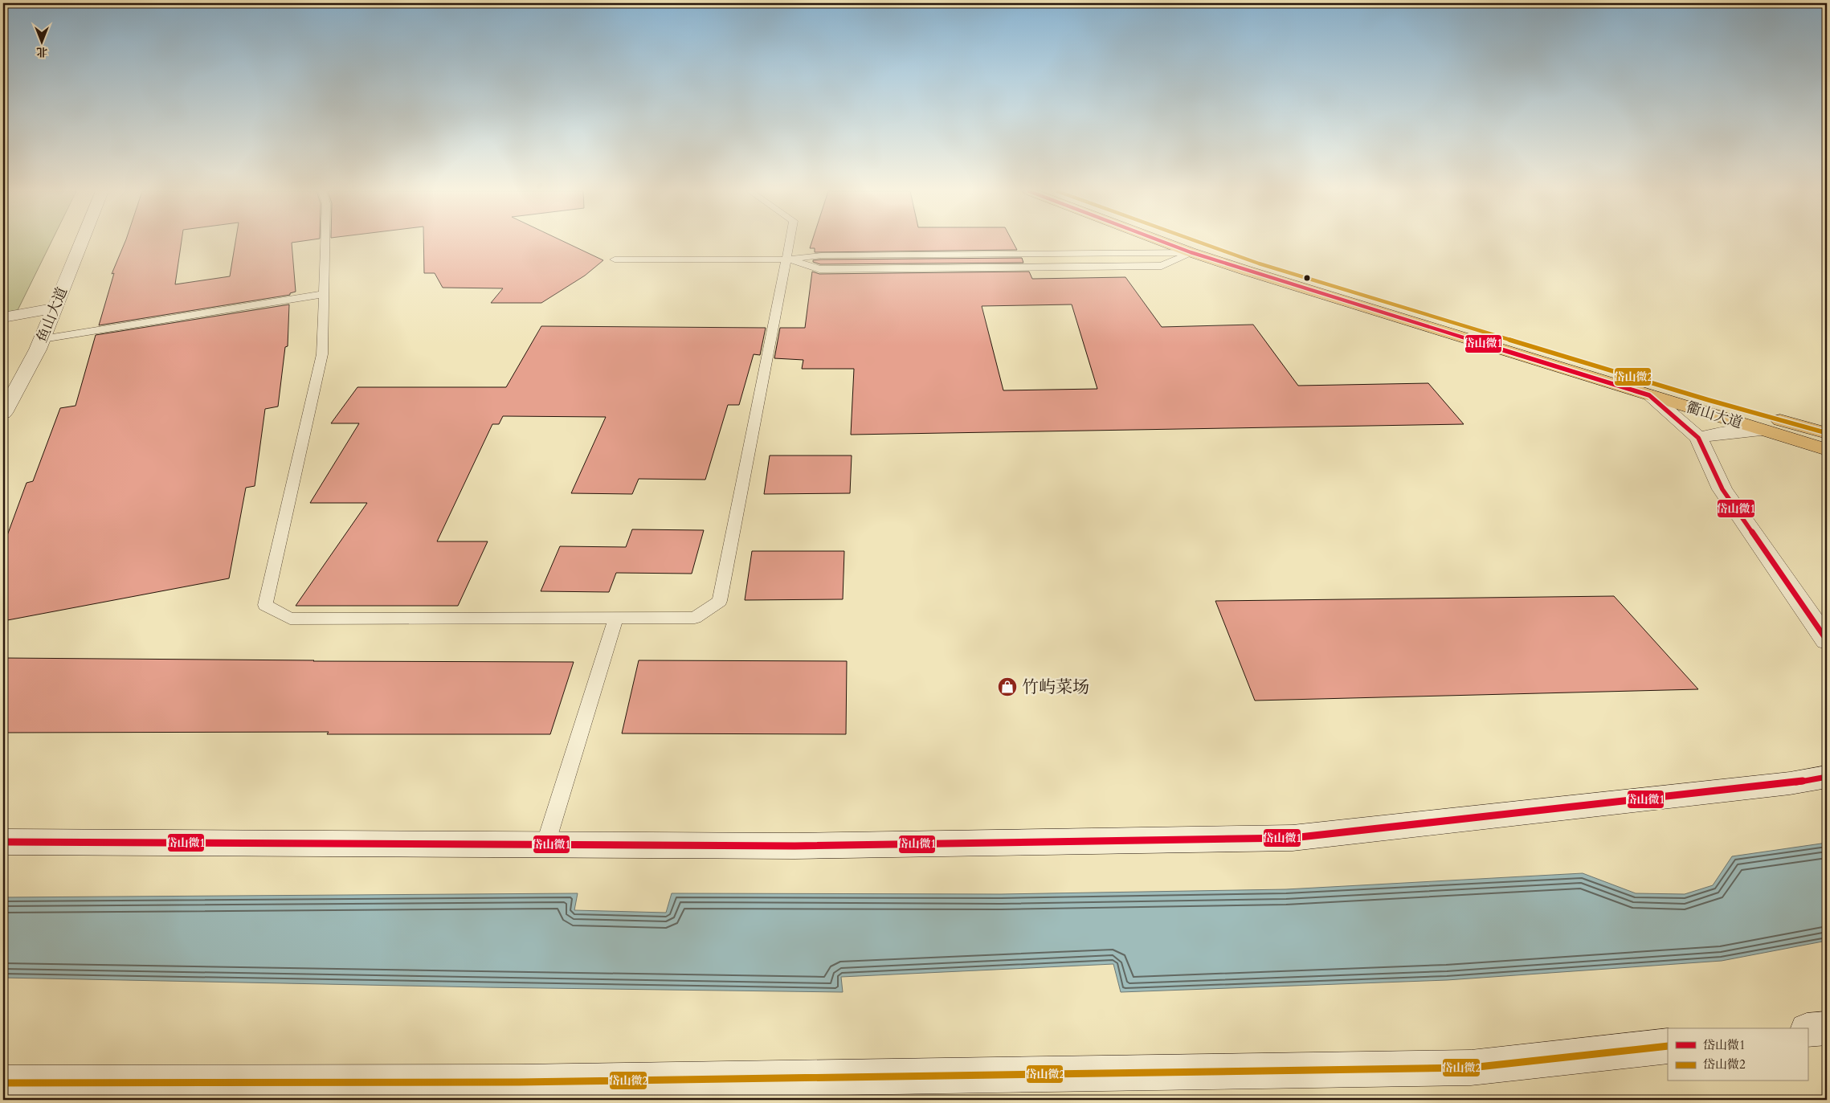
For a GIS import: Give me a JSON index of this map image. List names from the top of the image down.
{
  "streets": {
    "main road": ["鱼山大道", "衢山大道"]
  },
  "places": {
    "shop": ["竹屿菜场"]
  },
  "lines": ["transit line 岱山微1", "transit line 岱山微2"],
  "legend": ["岱山微1", "岱山微2"],
  "north": "bottom"
}
